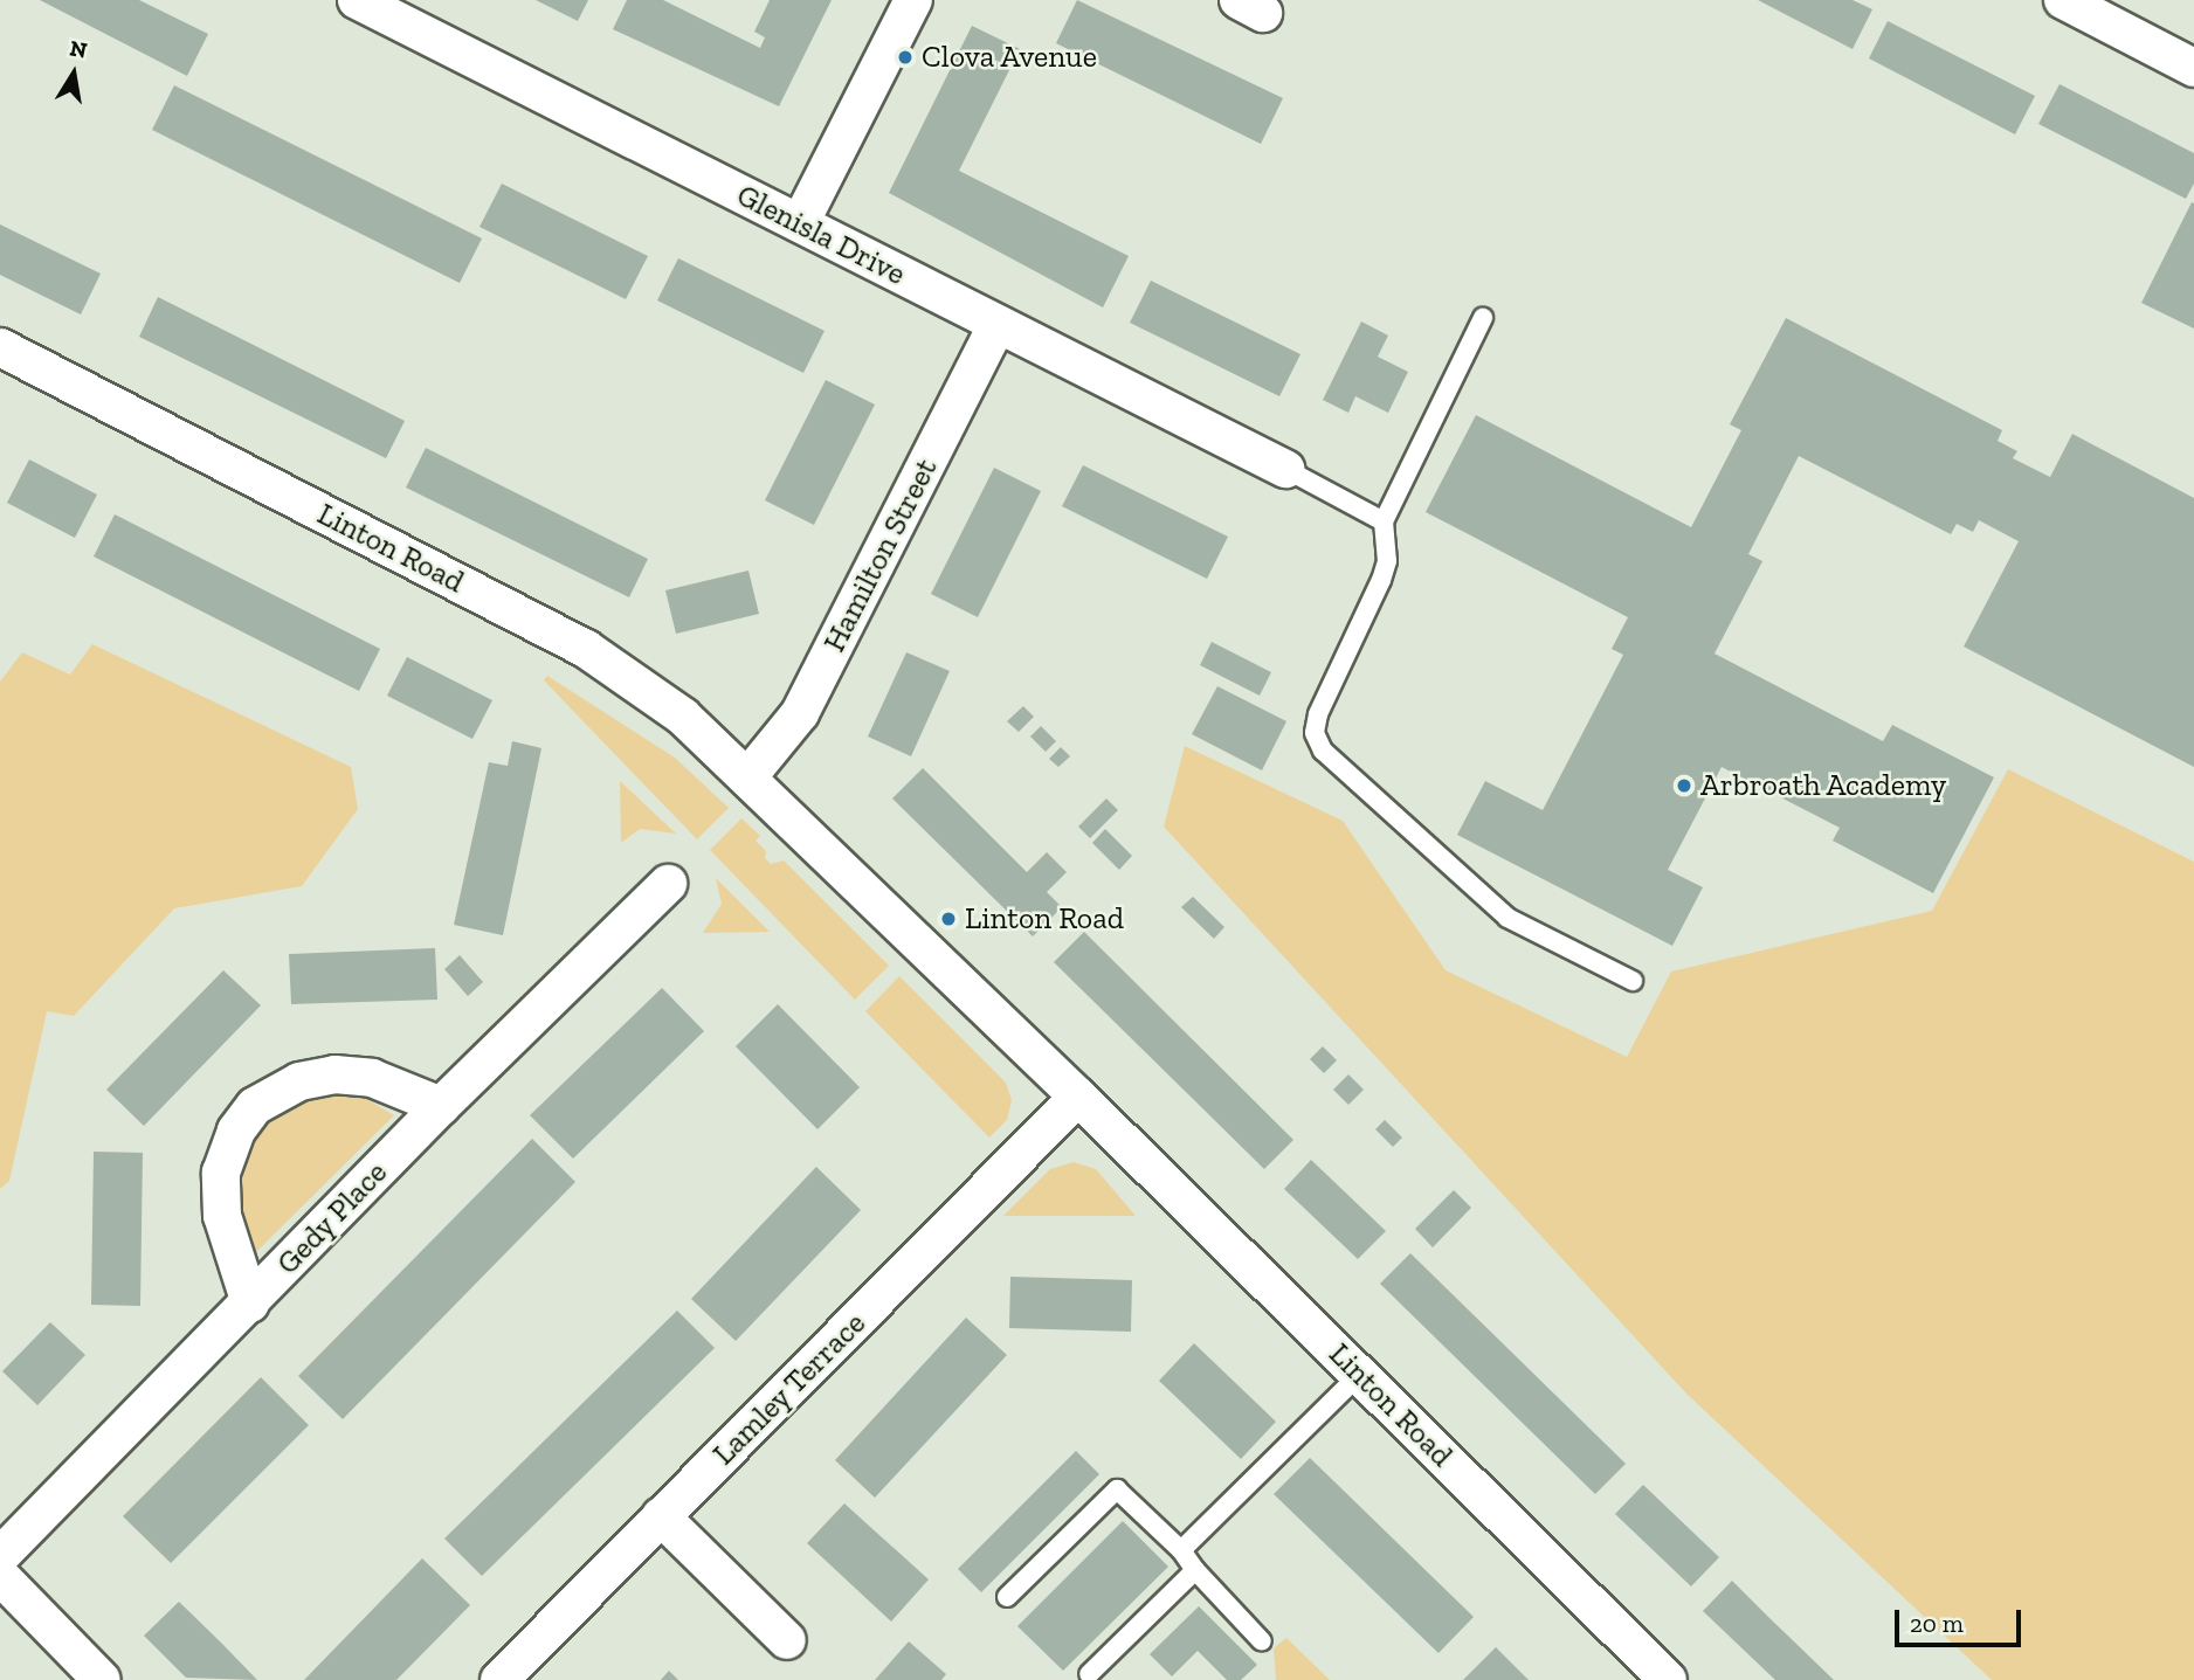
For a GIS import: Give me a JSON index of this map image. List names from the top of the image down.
{
  "streets": {
    "street": [
      "Glenisla Drive",
      "Linton Road",
      "Hamilton Street",
      "Gedy Place",
      "Lamley Terrace"
    ]
  },
  "crossings": [
    ["Glenisla Drive", "Hamilton Street"],
    ["Linton Road", "Hamilton Street"],
    ["Linton Road", "Lamley Terrace"]
  ],
  "places": ["Clova Avenue", "Arbroath Academy", "Linton Road"],
  "scale_bar": "20 m",
  "north": "top"
}
